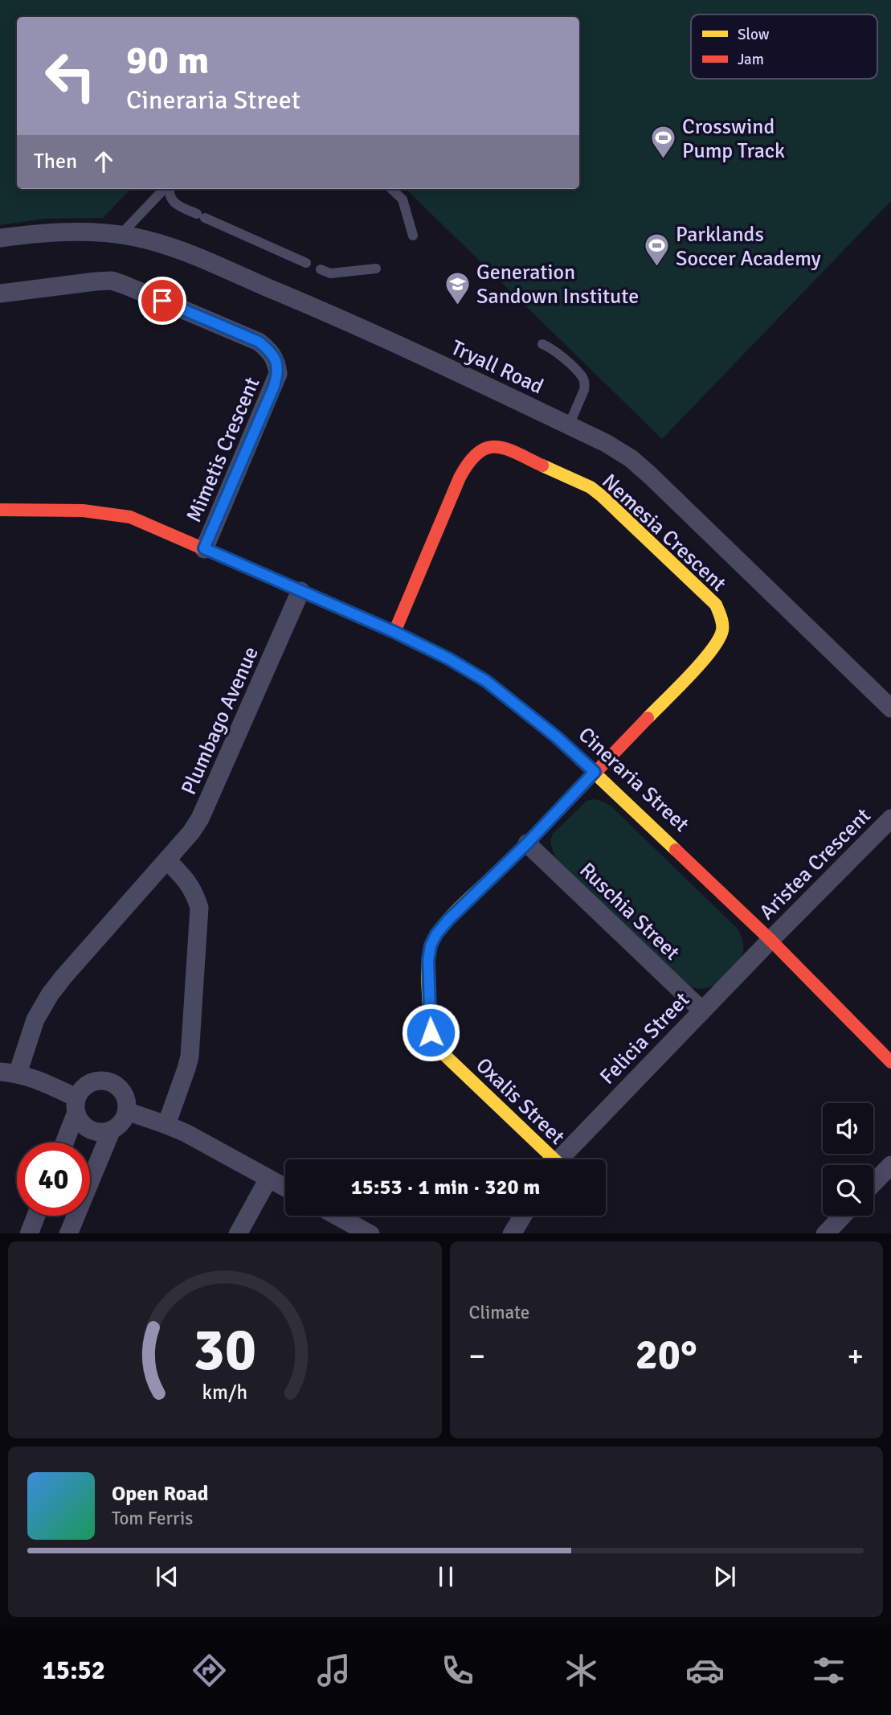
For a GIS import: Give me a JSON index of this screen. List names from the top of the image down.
{
  "streets": {
    "street": [
      "Tryall Road",
      "Mimetis Crescent",
      "Nemesia Crescent",
      "Plumbago Avenue",
      "Cineraria Street",
      "Aristea Crescent",
      "Ruschia Street",
      "Felicia Street",
      "Oxalis Street"
    ]
  },
  "crossings": [
    ["Mimetis Crescent", "Cineraria Street"],
    ["Nemesia Crescent", "Cineraria Street"],
    ["Nemesia Crescent", "Oxalis Street"],
    ["Plumbago Avenue", "Cineraria Street"],
    ["Cineraria Street", "Aristea Crescent"],
    ["Cineraria Street", "Felicia Street"],
    ["Cineraria Street", "Oxalis Street"],
    ["Aristea Crescent", "Felicia Street"],
    ["Ruschia Street", "Felicia Street"],
    ["Ruschia Street", "Oxalis Street"]
  ],
  "places": {
    "sports": ["Crosswind Pump Track", "Parklands Soccer Academy"],
    "school or university": ["Generation Sandown Institute"]
  },
  "legend": ["Slow", "Jam"],
  "page": {
    "turn": ["90 m", "Cineraria Street"],
    "then": "Then",
    "limit": "40",
    "trip": "15:53 · 1 min · 320 m",
    "tile": "Climate",
    "heat": ["−", "20°", "+"],
    "song": ["Open Road", "Tom Ferris"],
    "tabs": "15:52",
    "gauge": ["30", "km/h"]
  }
}
